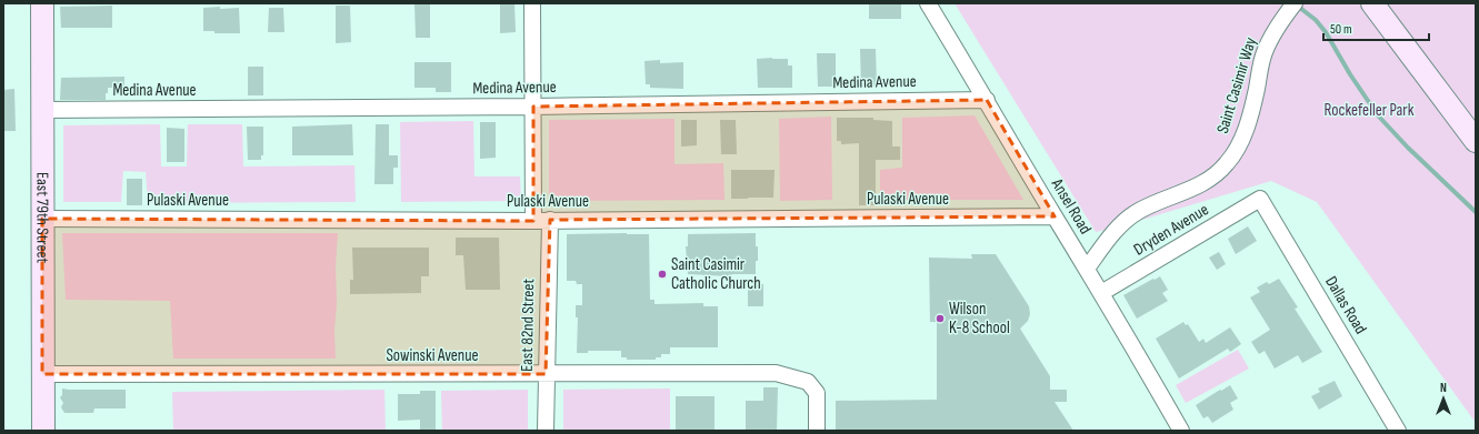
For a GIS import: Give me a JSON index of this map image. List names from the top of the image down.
{
  "streets": {
    "main road": ["East 79th Street"],
    "street": [
      "Medina Avenue",
      "Saint Casimir Way",
      "Pulaski Avenue",
      "Ansel Road",
      "Dryden Avenue",
      "Dallas Road",
      "East 82nd Street",
      "Sowinski Avenue"
    ]
  },
  "crossings": [
    ["Medina Avenue", "Ansel Road"],
    ["Medina Avenue", "East 79th Street"],
    ["Saint Casimir Way", "Ansel Road"],
    ["Pulaski Avenue", "Ansel Road"],
    ["Pulaski Avenue", "East 79th Street"],
    ["Pulaski Avenue", "East 82nd Street"],
    ["Ansel Road", "Dryden Avenue"],
    ["East 79th Street", "Sowinski Avenue"],
    ["Dryden Avenue", "Dallas Road"],
    ["East 82nd Street", "Sowinski Avenue"]
  ],
  "parks": ["Rockefeller Park"],
  "places": ["Saint Casimir Catholic Church", "Wilson K-8 School"],
  "scale_bar": "50 m",
  "north": "top"
}
